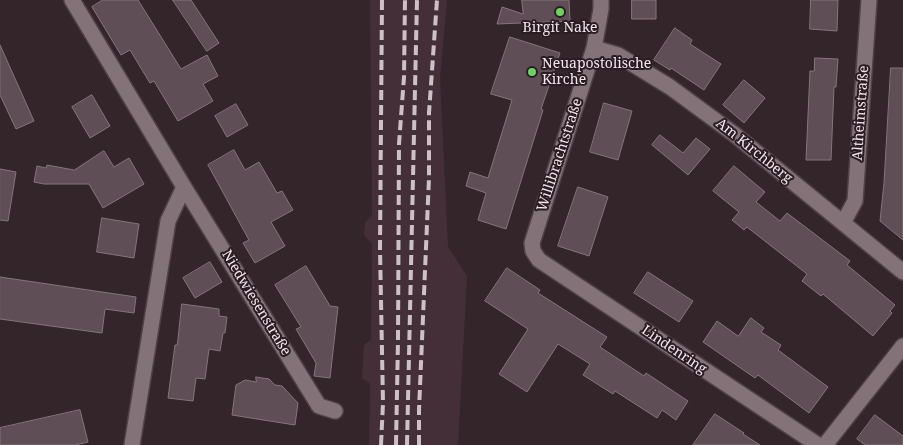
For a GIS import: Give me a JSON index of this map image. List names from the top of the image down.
{
  "streets": {
    "street": [
      "Altheimstraße",
      "Am Kirchberg",
      "Willibrachtstraße",
      "Niedwiesenstraße",
      "Lindenring"
    ]
  },
  "crossings": [
    ["Altheimstraße", "Am Kirchberg"],
    ["Am Kirchberg", "Willibrachtstraße"],
    ["Willibrachtstraße", "Lindenring"]
  ],
  "places": ["Birgit Nake", "Neuapostolische Kirche"]
}
